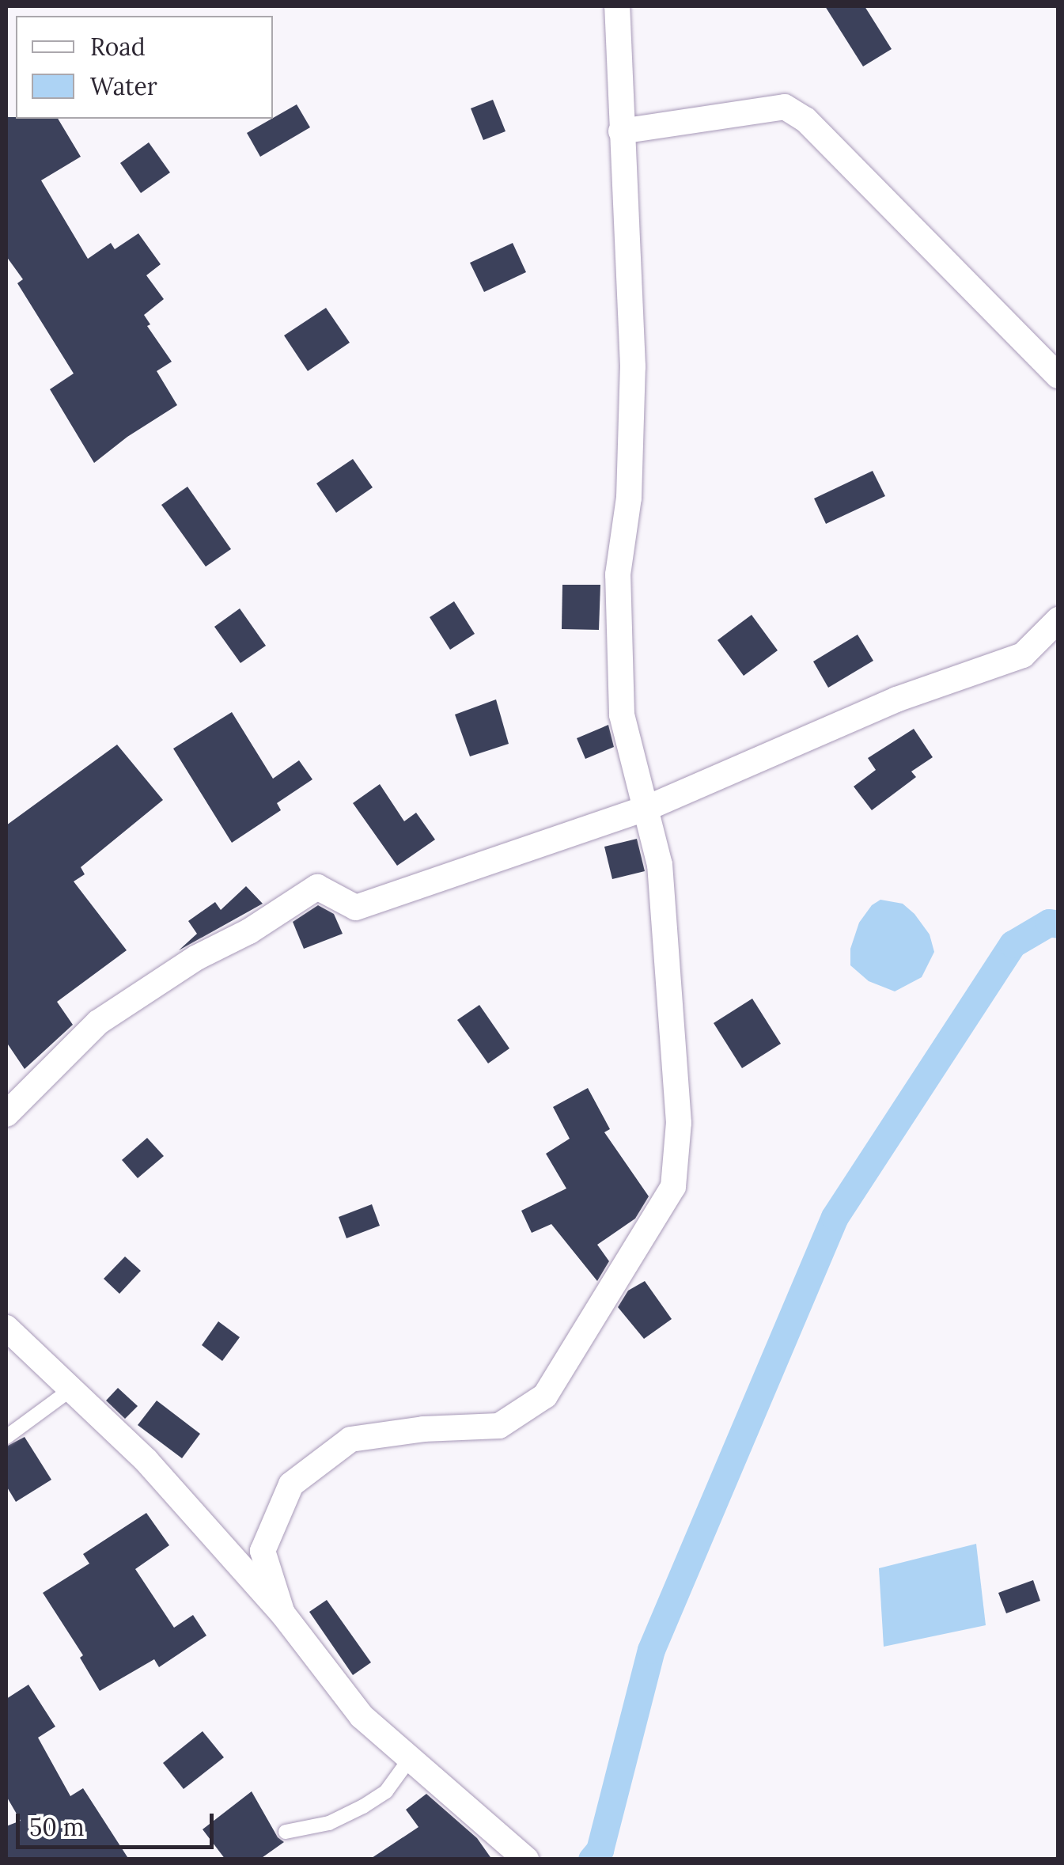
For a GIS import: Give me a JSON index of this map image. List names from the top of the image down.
{
  "legend": ["Road", "Water"],
  "scale_bar": "50 m"
}
